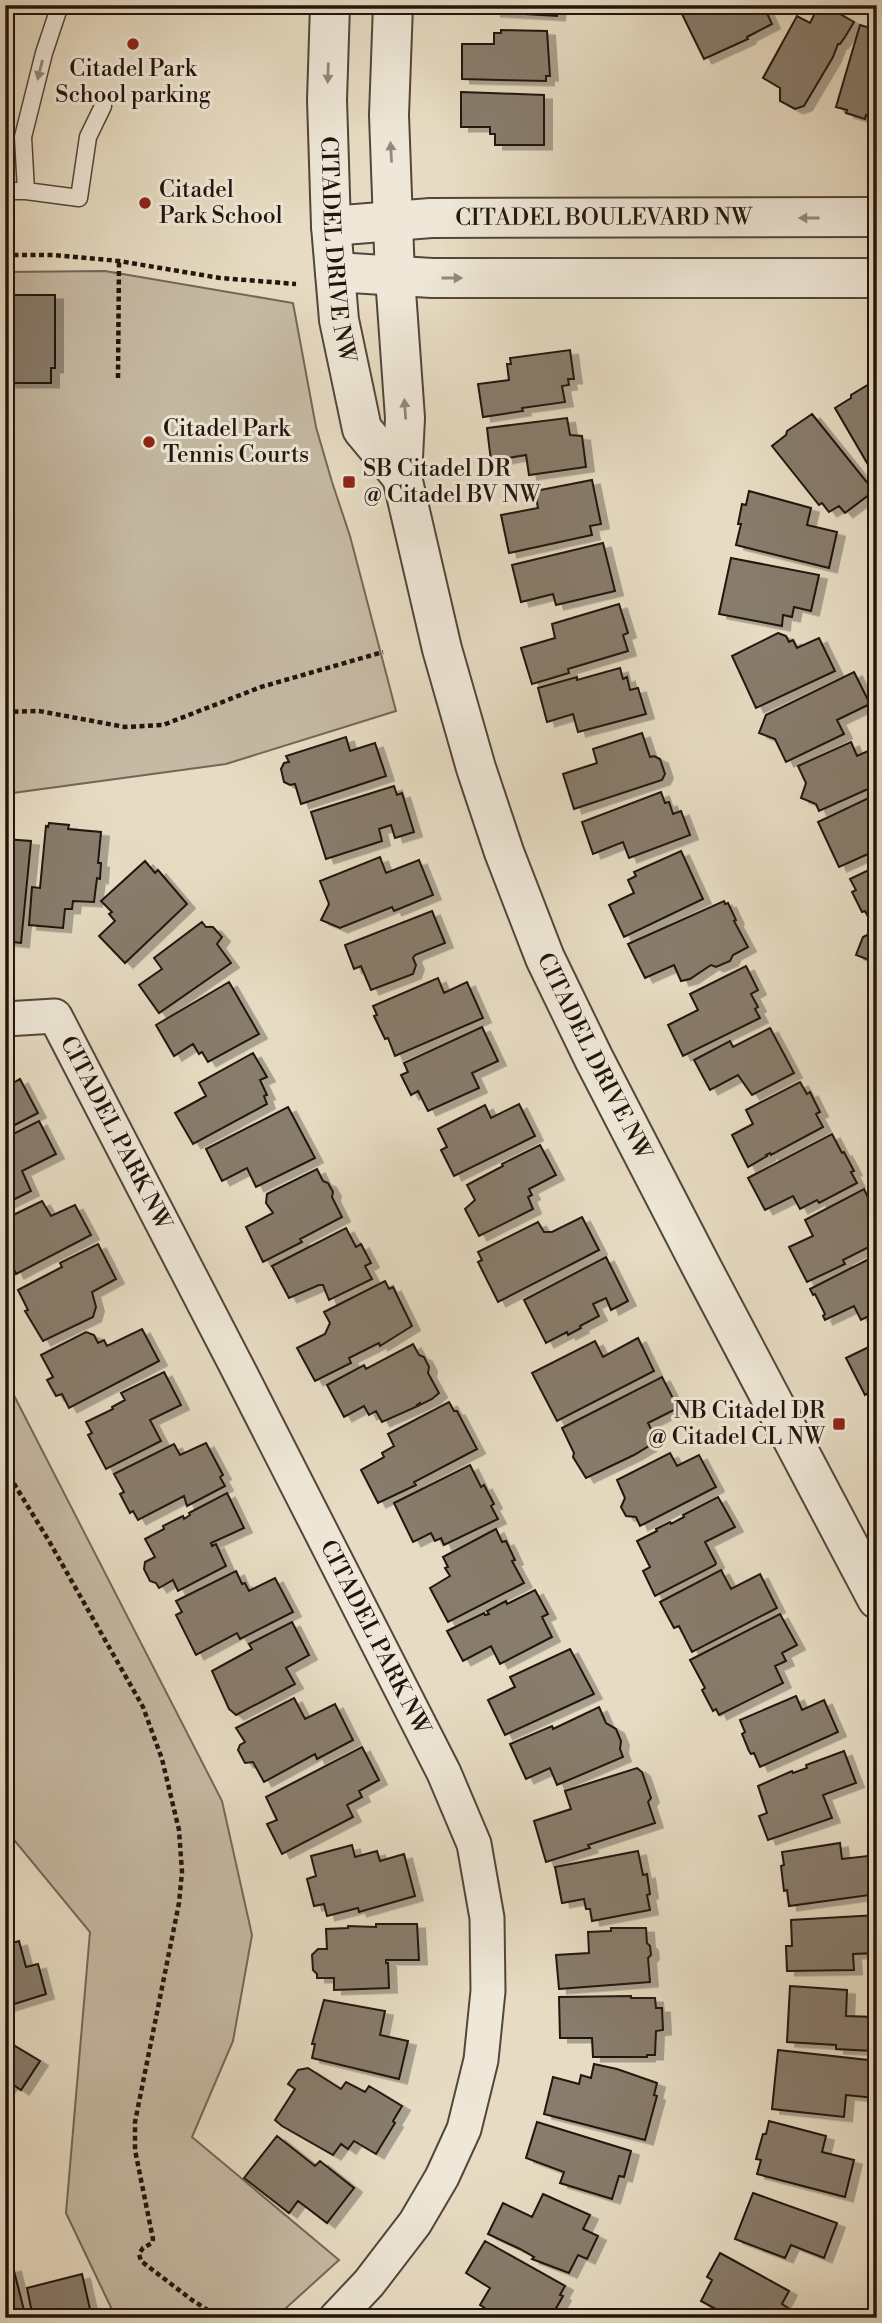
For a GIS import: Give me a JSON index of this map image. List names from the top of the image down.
{
  "streets": {
    "street": ["CITADEL BOULEVARD NW", "CITADEL DRIVE NW", "CITADEL PARK NW"]
  },
  "crossings": [
    ["CITADEL BOULEVARD NW", "CITADEL DRIVE NW"]
  ],
  "places": {
    "other": ["Citadel Park School parking", "Citadel Park School", "Citadel Park Tennis Courts"],
    "transit": ["SB Citadel DR @ Citadel BV NW", "NB Citadel DR @ Citadel CL NW"]
  }
}
